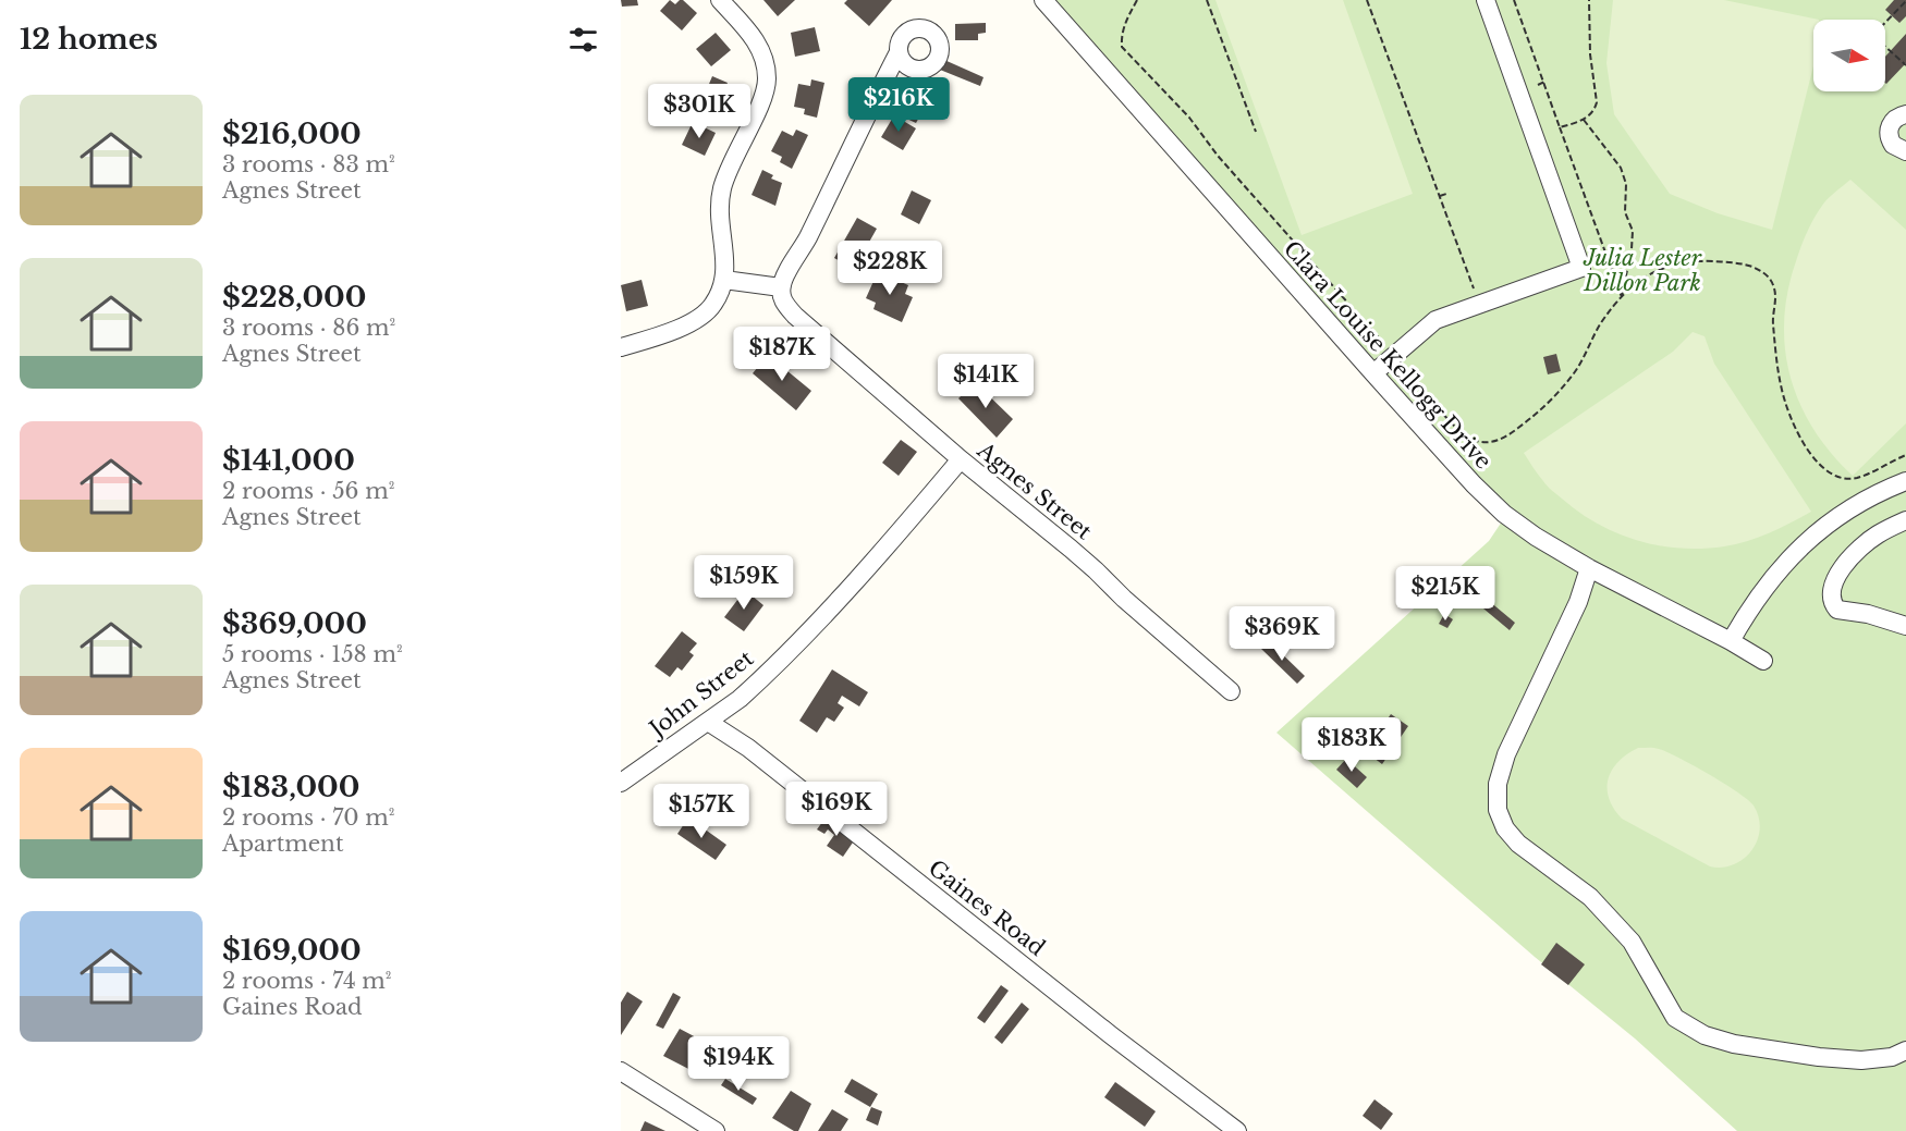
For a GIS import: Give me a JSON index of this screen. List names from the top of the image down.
{
  "streets": {
    "street": [
      "Clara Louise Kellogg Drive",
      "Agnes Street",
      "John Street",
      "Gaines Road"
    ]
  },
  "crossings": [
    ["Agnes Street", "John Street"],
    ["John Street", "Gaines Road"]
  ],
  "parks": ["Julia Lester Dillon Park"],
  "north": "right",
  "page": {
    "heading": "12 homes",
    "price": [
      "$216K",
      "$301K",
      "$228K",
      "$187K",
      "$141K",
      "$159K",
      "$215K",
      "$369K",
      "$183K",
      "$169K",
      "$157K",
      "$194K"
    ],
    "list": [
      {
        "name": "$216,000",
        "note": "3 rooms · 83 m² · Agnes Street"
      },
      {
        "name": "$228,000",
        "note": "3 rooms · 86 m² · Agnes Street"
      },
      {
        "name": "$141,000",
        "note": "2 rooms · 56 m² · Agnes Street"
      },
      {
        "name": "$369,000",
        "note": "5 rooms · 158 m² · Agnes Street"
      },
      {
        "name": "$183,000",
        "note": "2 rooms · 70 m² · Apartment"
      },
      {
        "name": "$169,000",
        "note": "2 rooms · 74 m² · Gaines Road"
      }
    ]
  }
}
